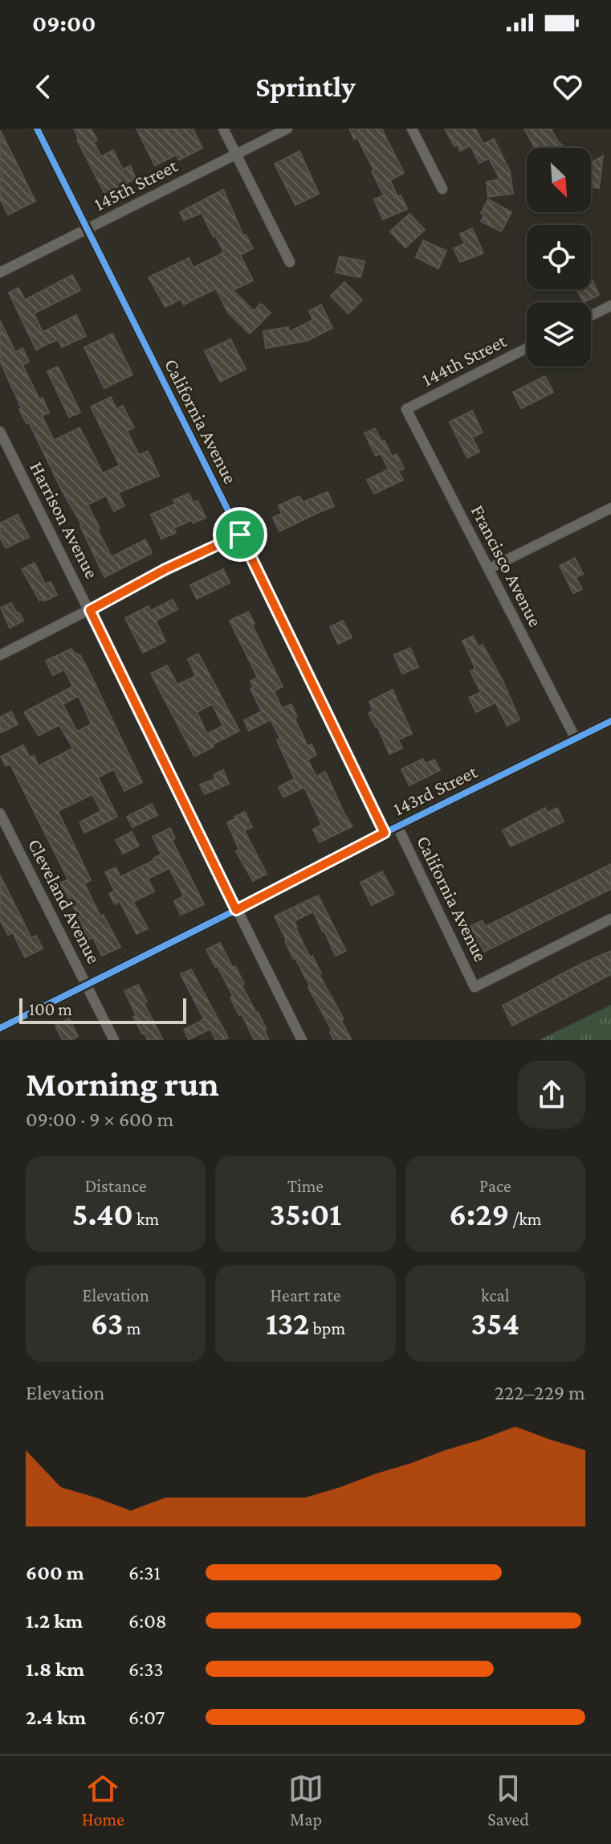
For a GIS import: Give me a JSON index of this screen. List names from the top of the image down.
{
  "streets": {
    "street": [
      "145th Street",
      "144th Street",
      "California Avenue",
      "Harrison Avenue",
      "Francisco Avenue",
      "143rd Street",
      "Cleveland Avenue"
    ]
  },
  "crossings": [
    ["145th Street", "California Avenue"],
    ["144th Street", "Francisco Avenue"],
    ["California Avenue", "143rd Street"],
    ["Harrison Avenue", "143rd Street"],
    ["Francisco Avenue", "143rd Street"],
    ["143rd Street", "Cleveland Avenue"]
  ],
  "scale_bar": "100 m",
  "north": "bottom right",
  "page": {
    "status": "09:00",
    "header": "Sprintly",
    "scale": "100 m",
    "heading": ["Morning run", "09:00 · 9 × 600 m"],
    "stats": [
      ["Distance", "5.40 km"],
      ["Time", "35:01"],
      ["Pace", "6:29 /km"],
      ["Elevation", "63 m"],
      ["Heart rate", "132 bpm"],
      ["kcal", "354"]
    ],
    "chart": ["Elevation", "222–229 m"],
    "list": [
      {
        "name": "600 m",
        "note": "6:31"
      },
      {
        "name": "1.2 km",
        "note": "6:08"
      },
      {
        "name": "1.8 km",
        "note": "6:33"
      },
      {
        "name": "2.4 km",
        "note": "6:07"
      }
    ],
    "tabs": ["Home", "Map", "Saved"]
  }
}
